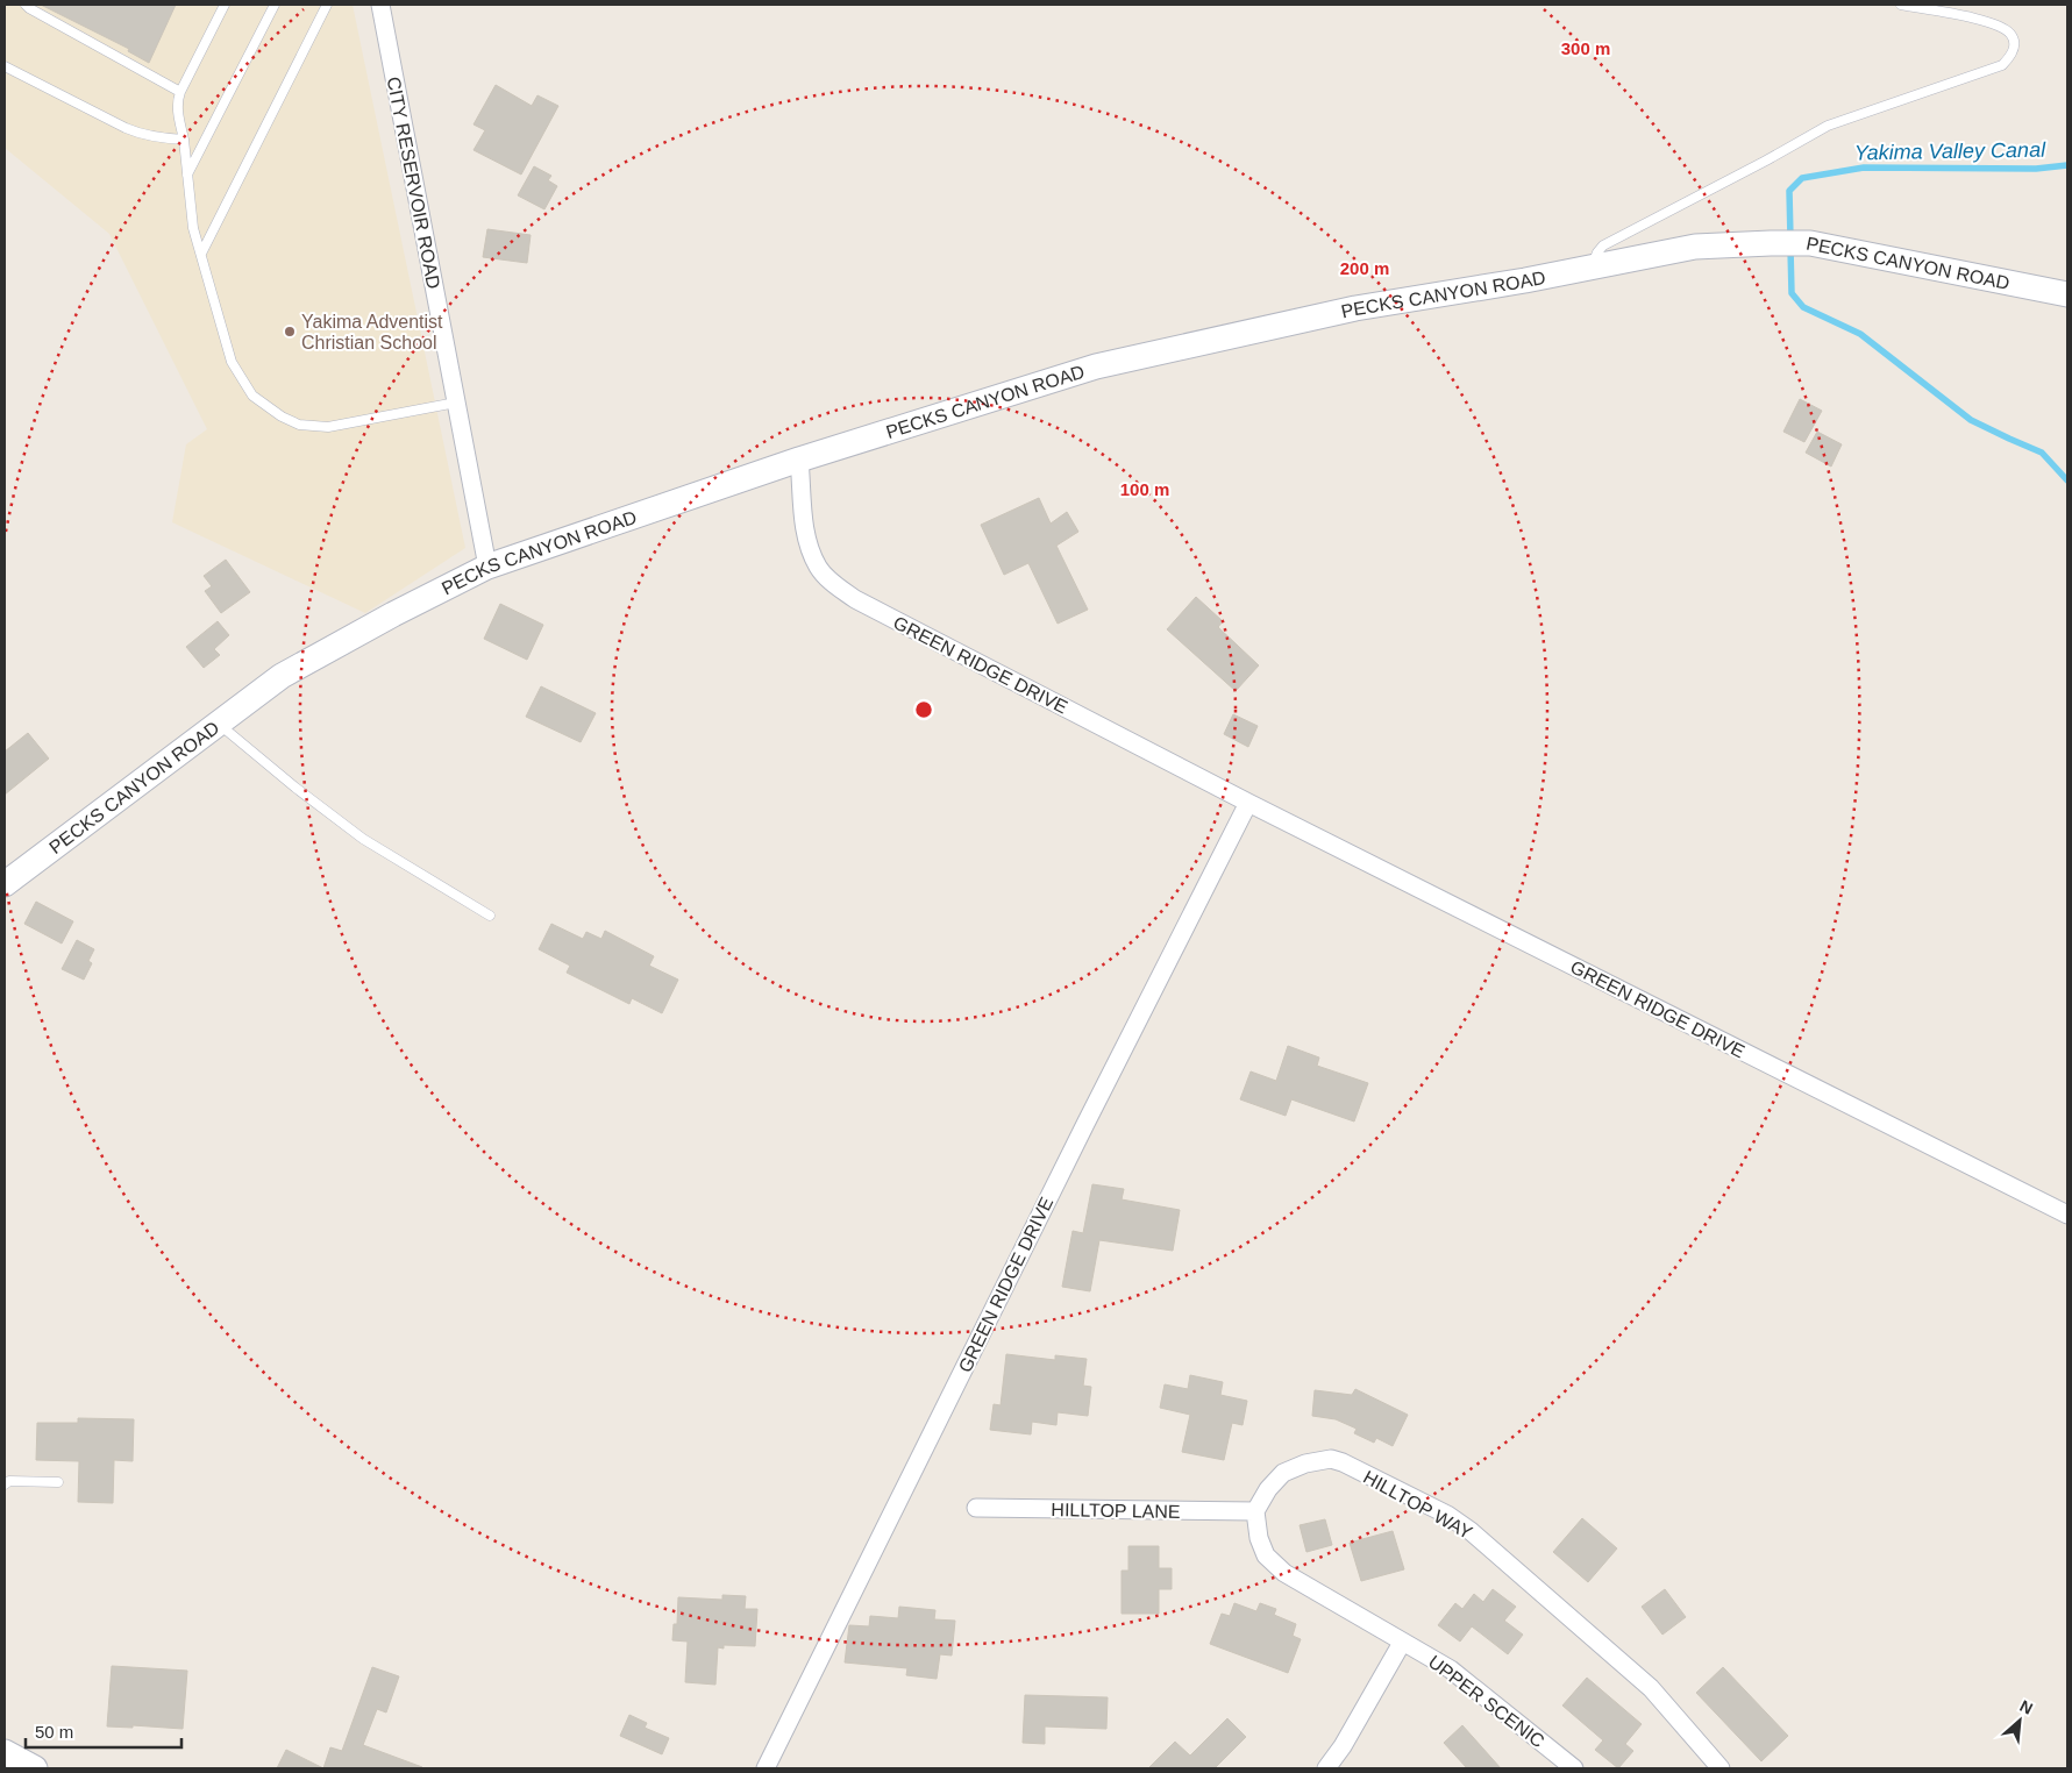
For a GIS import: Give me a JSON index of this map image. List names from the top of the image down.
{
  "streets": {
    "street": [
      "CITY RESERVOIR ROAD",
      "PECKS CANYON ROAD",
      "GREEN RIDGE DRIVE",
      "HILLTOP WAY",
      "HILLTOP LANE",
      "UPPER SCENIC"
    ]
  },
  "crossings": [
    ["CITY RESERVOIR ROAD", "PECKS CANYON ROAD"],
    ["PECKS CANYON ROAD", "GREEN RIDGE DRIVE"],
    ["HILLTOP WAY", "HILLTOP LANE"]
  ],
  "water": ["Yakima Valley Canal"],
  "places": ["Yakima Adventist Christian School"],
  "scale_bar": "50 m",
  "north": "top right",
  "rings": ["300 m", "200 m", "100 m"]
}
